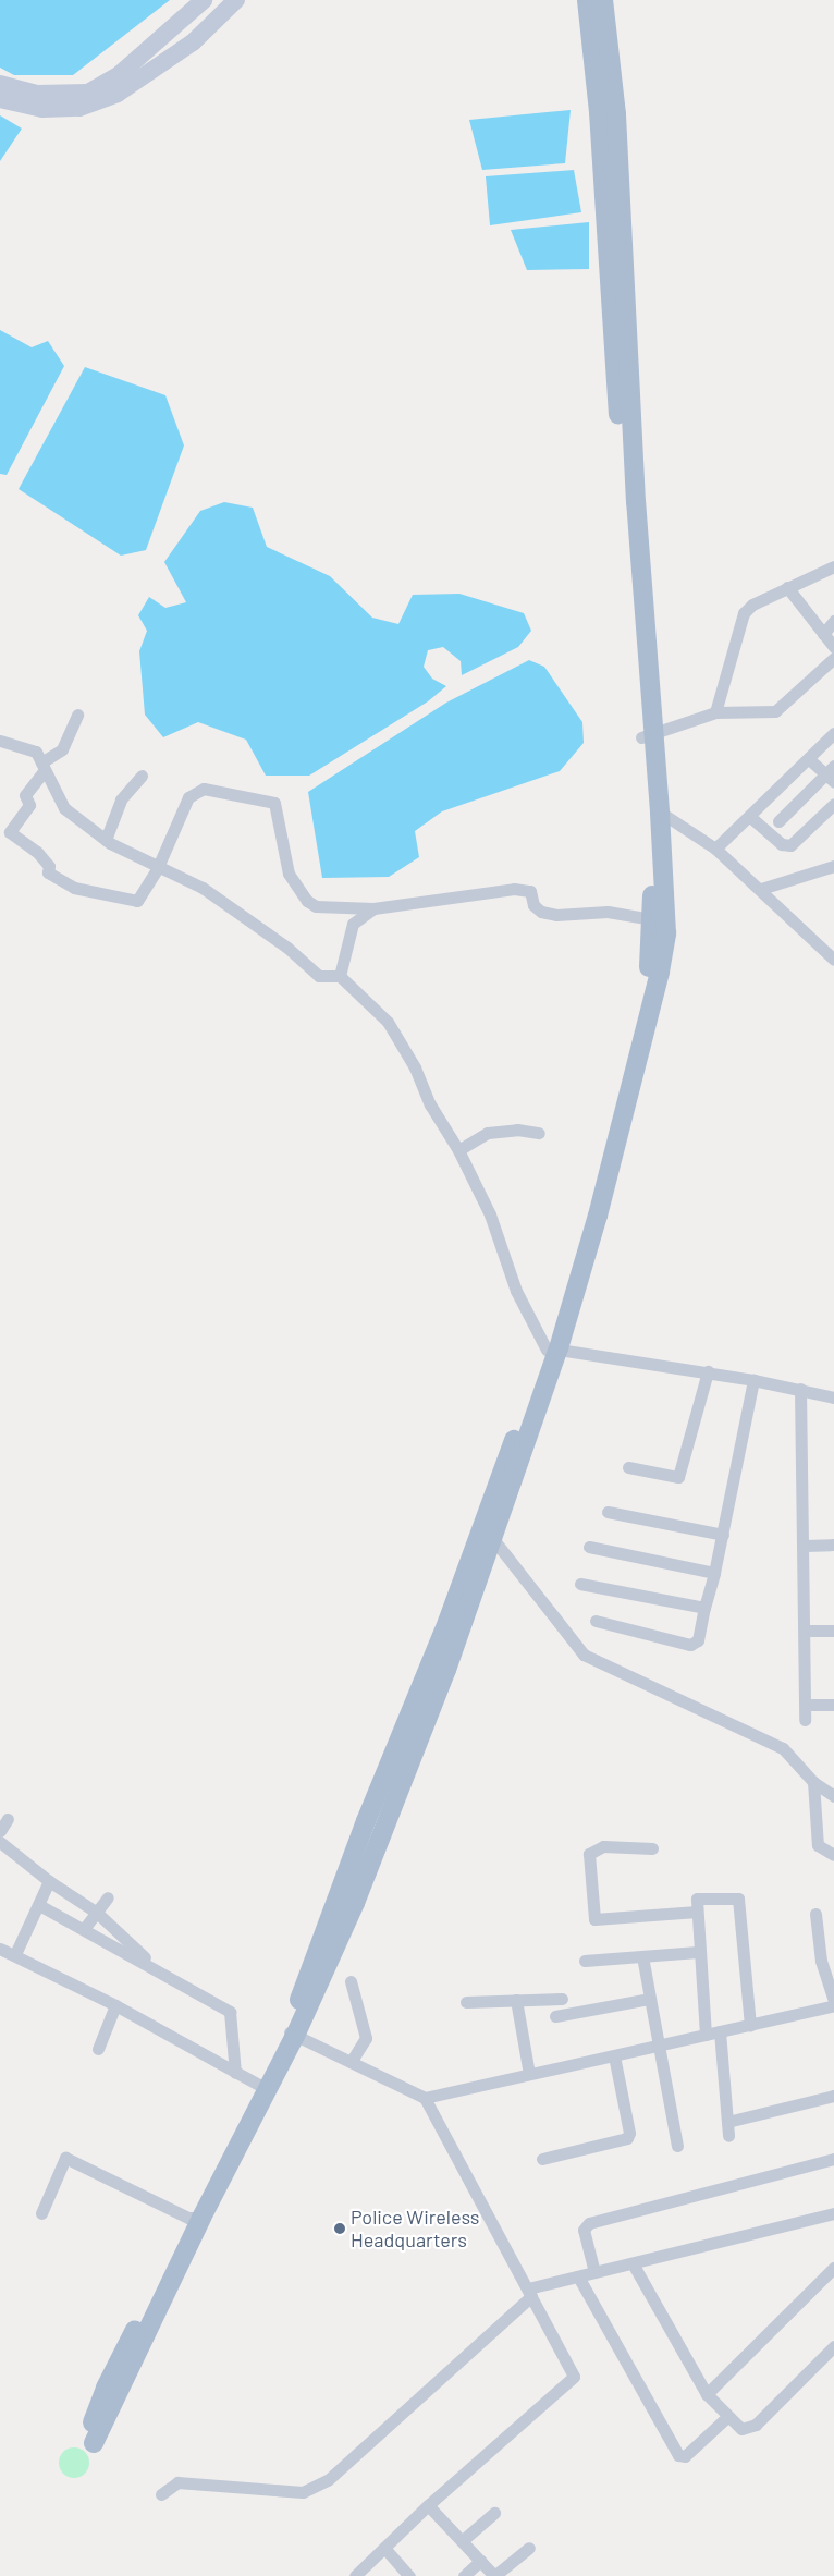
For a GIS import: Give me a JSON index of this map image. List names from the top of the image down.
{
  "places": ["Police Wireless Headquarters"]
}
